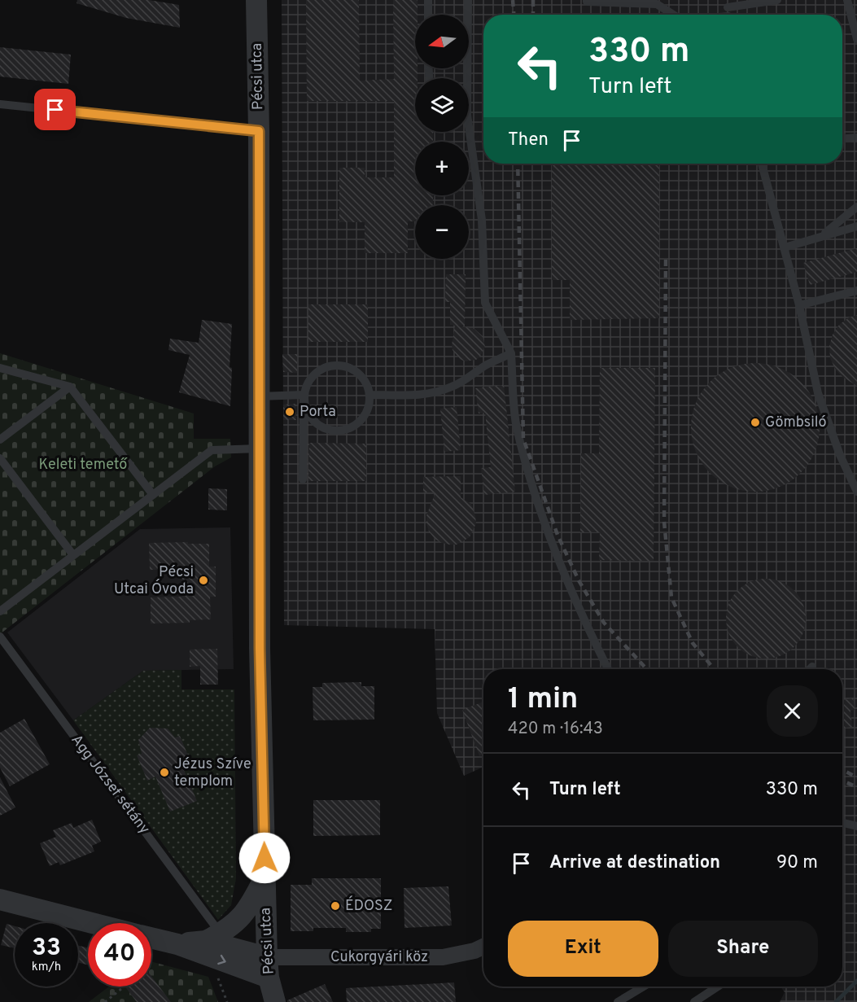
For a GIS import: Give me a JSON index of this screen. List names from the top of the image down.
{
  "streets": {
    "street": ["Pécsi utca", "Cukorgyári köz"],
    "lane": ["Agg József sétány"]
  },
  "crossings": [
    ["Pécsi utca", "Cukorgyári köz"]
  ],
  "parks": ["Keleti temető"],
  "places": [
    "Porta",
    "Gömbsiló",
    "Pécsi Utcai Óvoda",
    "Jézus Szíve templom",
    "ÉDOSZ"
  ],
  "north": "left",
  "page": {
    "map_buttons": ["+", "−"],
    "turn": ["330 m", "Turn left"],
    "then": "Then",
    "heading": ["1 min", "420 m · 16:43"],
    "list": [
      {
        "name": "Turn left",
        "value": "330 m"
      },
      {
        "name": "Arrive at destination",
        "value": "90 m"
      }
    ],
    "buttons": ["Exit", "Share"],
    "speed": "33 km/h",
    "limit": "40"
  }
}
